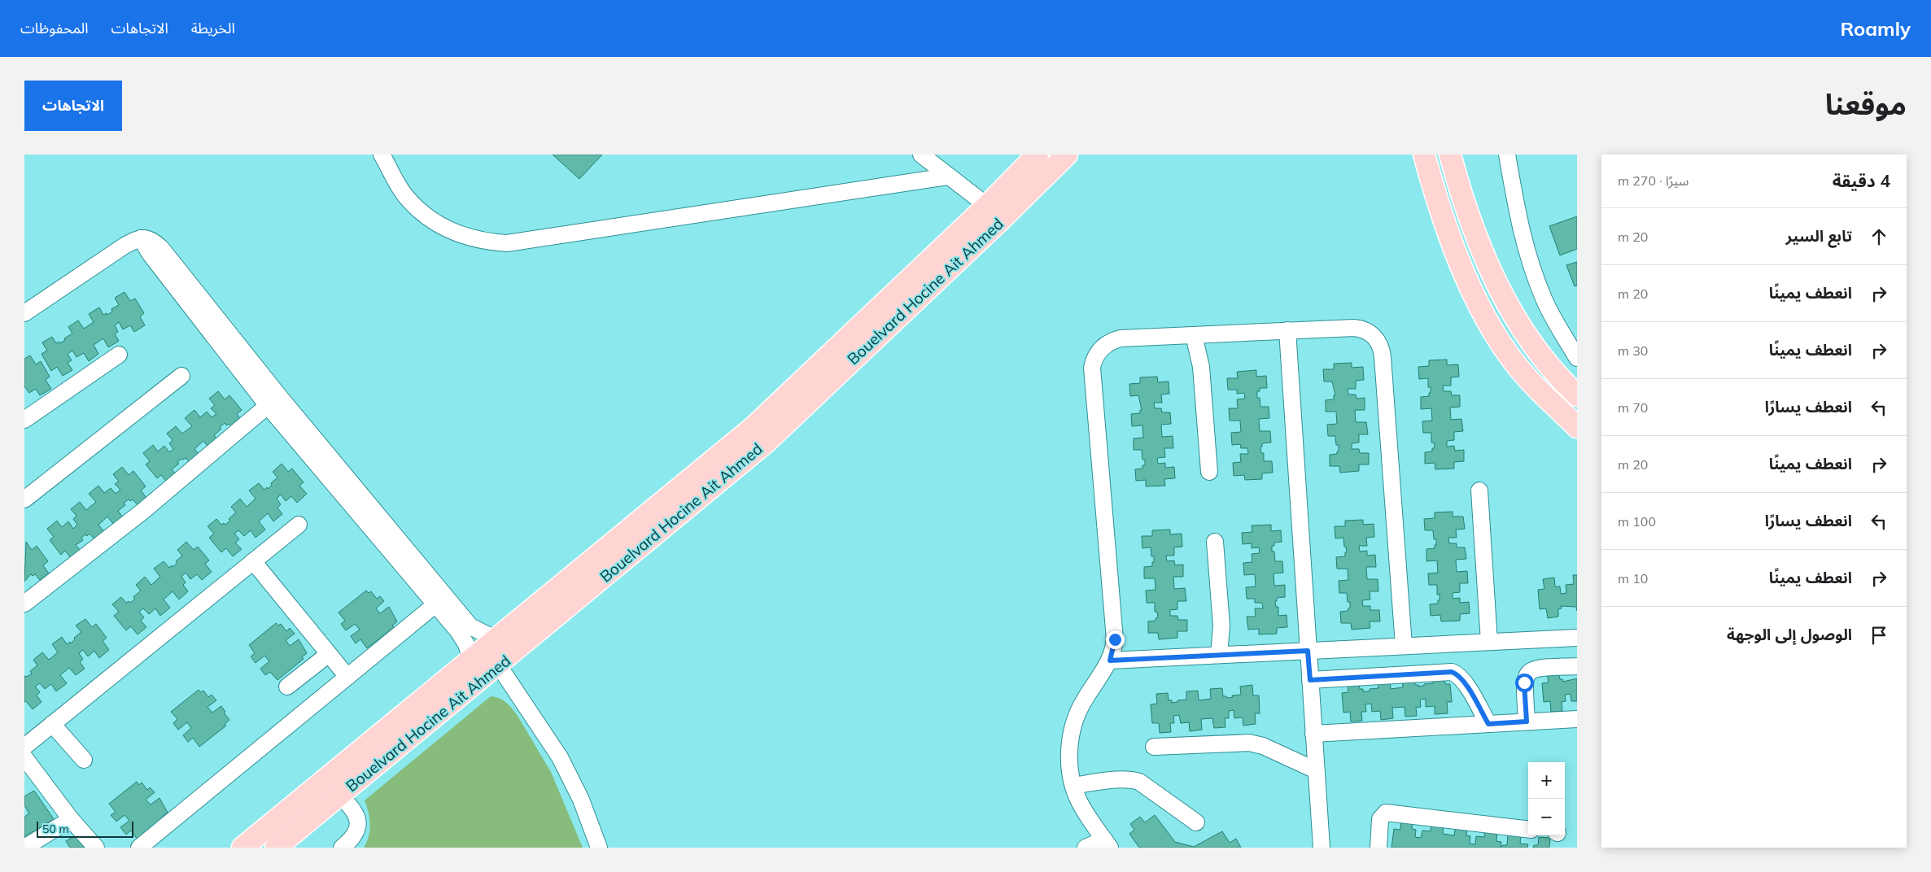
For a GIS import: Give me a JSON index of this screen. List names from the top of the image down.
{
  "streets": {
    "main road": ["Bouelvard Hocine Ait Ahmed"]
  },
  "scale_bar": "50 m",
  "page": {
    "header": "Roamly",
    "nav": ["الخريطة", "الاتجاهات", "المحفوظات"],
    "title": "موقعنا",
    "buttons": "الاتجاهات",
    "heading": ["4 دقيقة", "سيرًا · 270 m"],
    "list": [
      ["تابع السير", "20 m"],
      ["انعطف يمينًا", "20 m"],
      ["انعطف يمينًا", "30 m"],
      ["انعطف يسارًا", "70 m"],
      ["انعطف يمينًا", "20 m"],
      ["انعطف يسارًا", "100 m"],
      ["انعطف يمينًا", "10 m"],
      "الوصول إلى الوجهة"
    ],
    "map_buttons": ["+", "−"],
    "scale": "50 m"
  }
}
